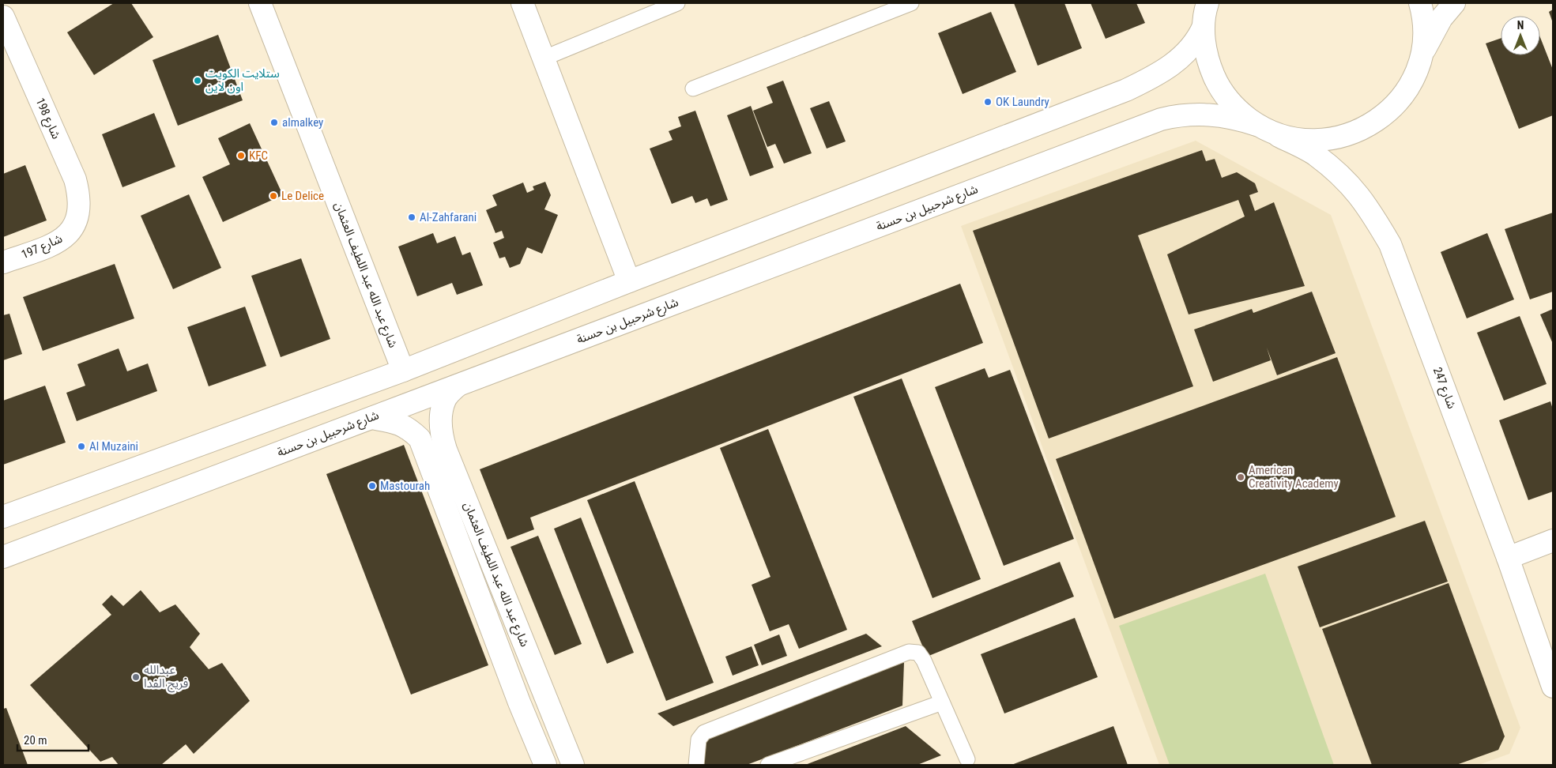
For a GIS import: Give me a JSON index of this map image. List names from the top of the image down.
{
  "streets": {
    "street": [
      "شارع 198",
      "شارع شرحبيل بن حسنة",
      "شارع 197",
      "شارع عبد الله عبد اللطيف العثمان",
      "شارع 247"
    ]
  },
  "crossings": [
    ["شارع 198", "شارع 197"],
    ["شارع شرحبيل بن حسنة", "شارع عبد الله عبد اللطيف العثمان"],
    ["شارع شرحبيل بن حسنة", "شارع 247"]
  ],
  "places": [
    "ستلايت الكويت اون لاين",
    "OK Laundry",
    "almalkey",
    "KFC",
    "Le Delice",
    "Al-Zahfarani",
    "Al Muzaini",
    "American Creativity Academy",
    "Mastourah",
    "عبدالله فريح الفدا"
  ],
  "scale_bar": "20 m",
  "north": "top"
}
